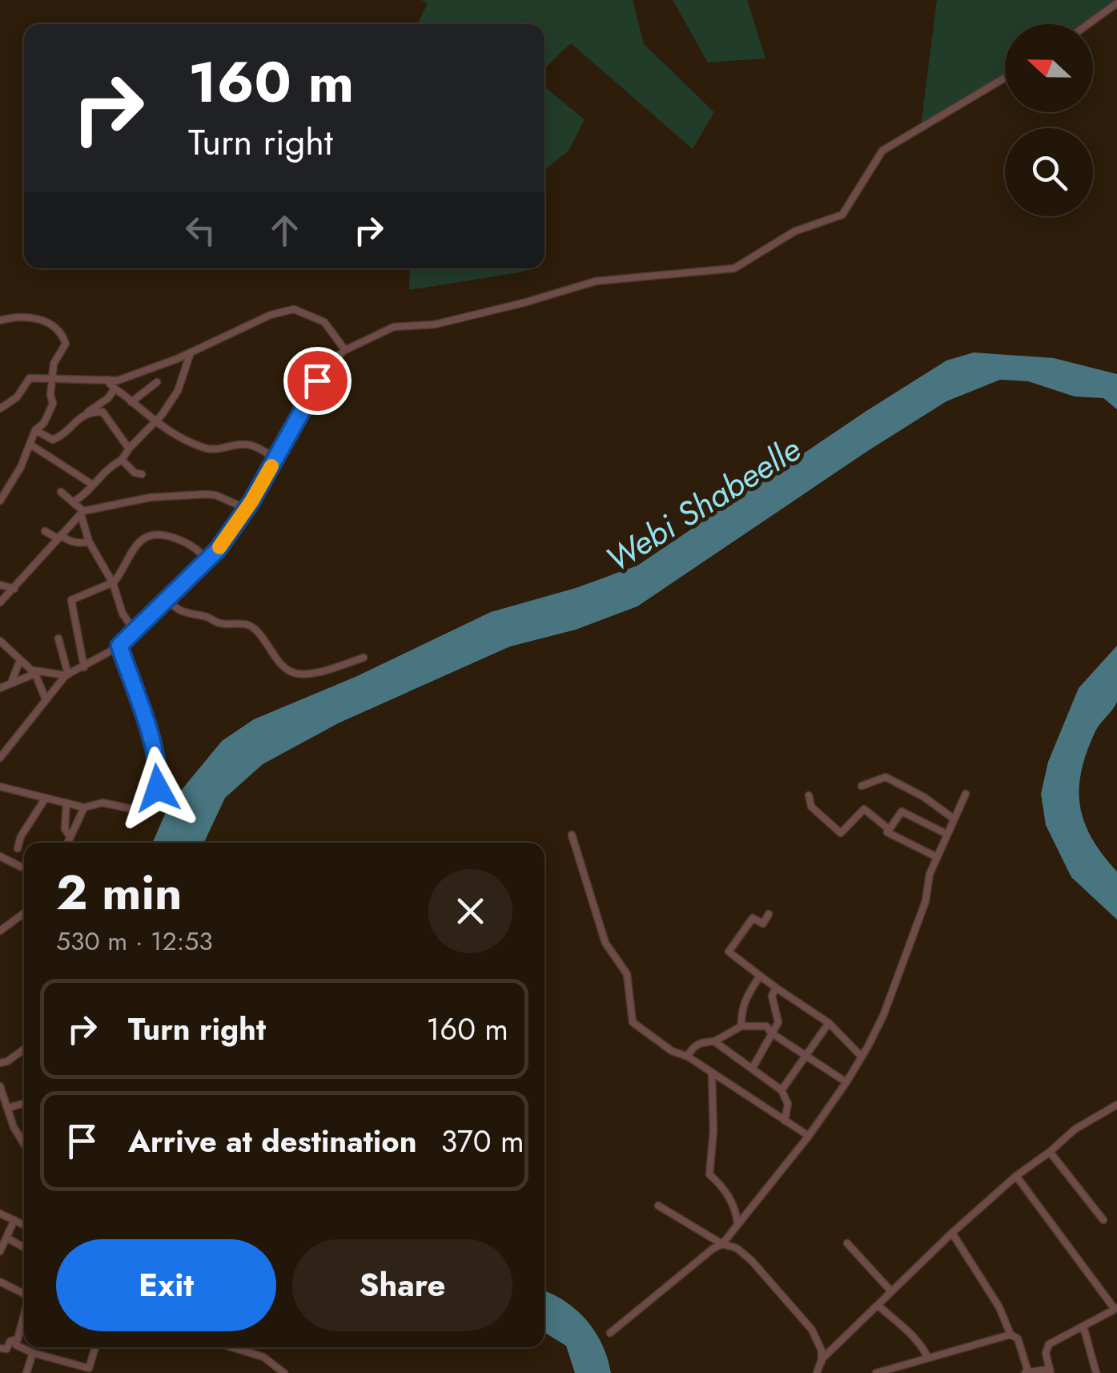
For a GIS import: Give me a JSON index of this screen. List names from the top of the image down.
{
  "water": ["Webi Shabeelle"],
  "north": "left",
  "page": {
    "turn": ["160 m", "Turn right"],
    "heading": ["2 min", "530 m · 12:53"],
    "list": [
      {
        "name": "Turn right",
        "value": "160 m"
      },
      {
        "name": "Arrive at destination",
        "value": "370 m"
      }
    ],
    "buttons": ["Exit", "Share"]
  }
}
